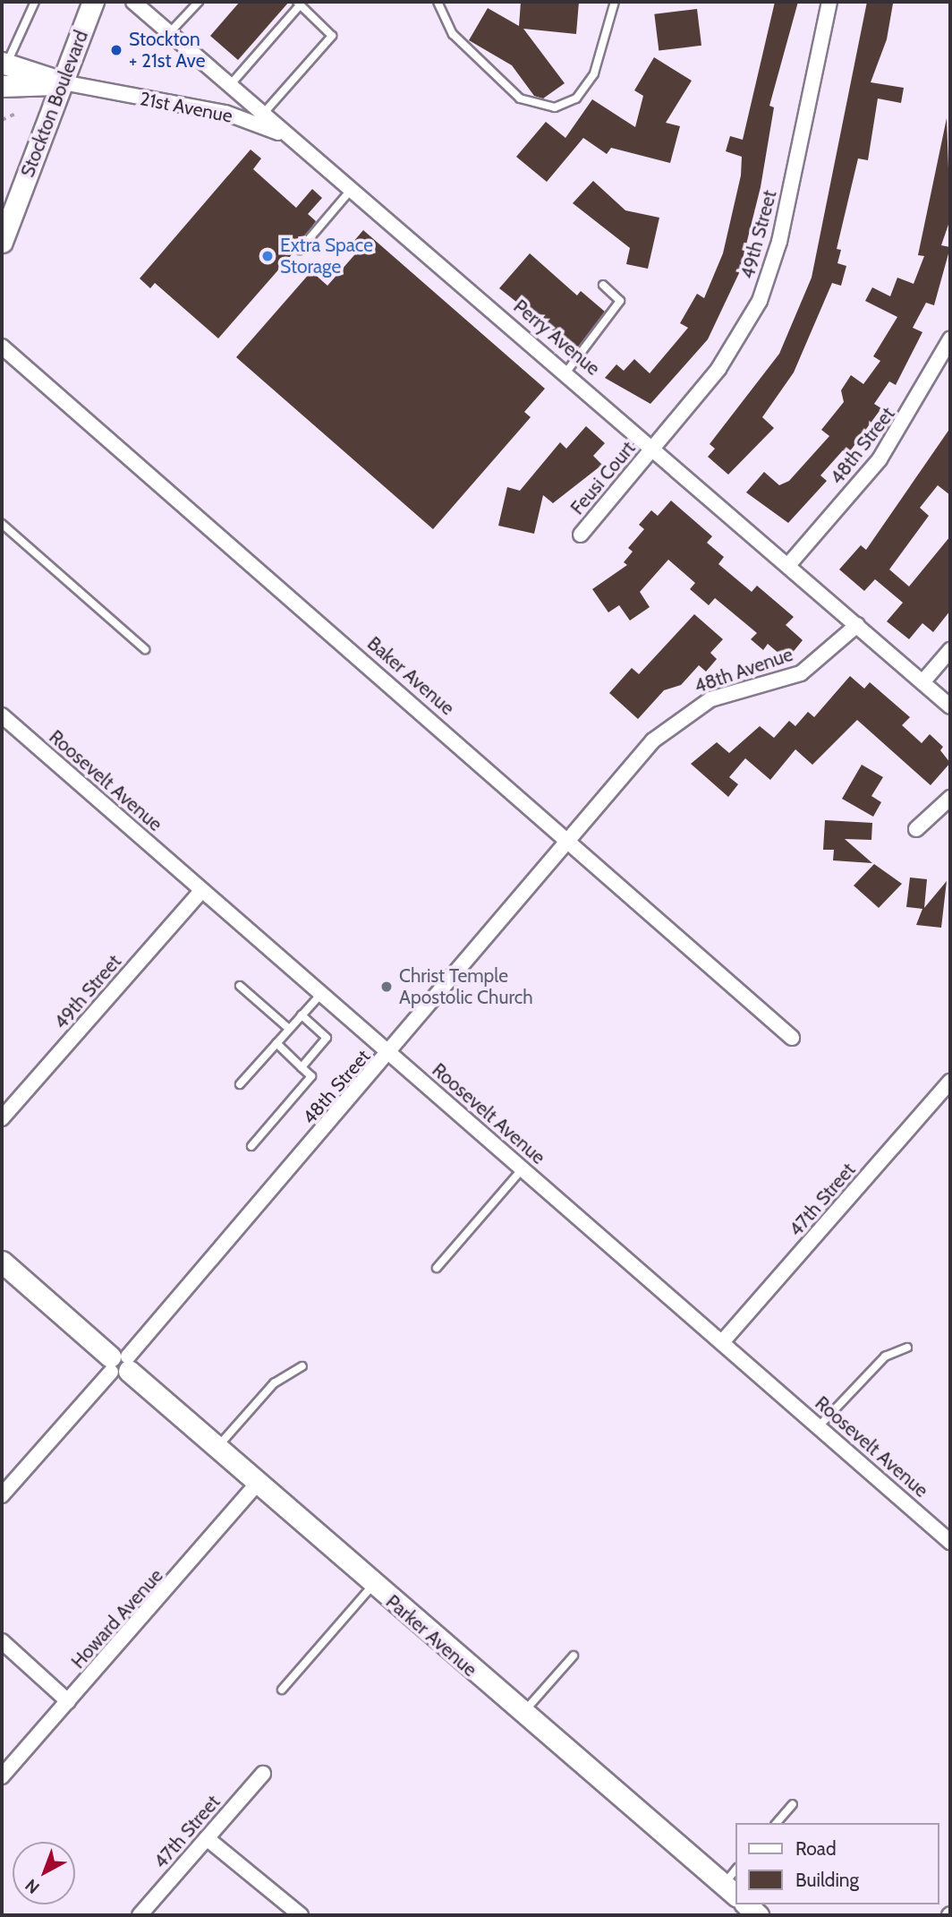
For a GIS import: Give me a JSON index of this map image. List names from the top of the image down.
{
  "streets": {
    "street": [
      "Stockton Boulevard",
      "21st Avenue",
      "49th Street",
      "Perry Avenue",
      "48th Street",
      "Feusi Court",
      "48th Avenue",
      "Baker Avenue",
      "Roosevelt Avenue",
      "47th Street",
      "Howard Avenue",
      "Parker Avenue"
    ]
  },
  "crossings": [
    ["Stockton Boulevard", "21st Avenue"],
    ["21st Avenue", "Perry Avenue"],
    ["49th Street", "Perry Avenue"],
    ["49th Street", "Feusi Court"],
    ["49th Street", "Roosevelt Avenue"],
    ["Perry Avenue", "48th Street"],
    ["Perry Avenue", "Feusi Court"],
    ["Perry Avenue", "48th Avenue"],
    ["48th Street", "48th Avenue"],
    ["48th Street", "Baker Avenue"],
    ["48th Street", "Roosevelt Avenue"],
    ["48th Street", "Parker Avenue"],
    ["48th Avenue", "Baker Avenue"],
    ["Roosevelt Avenue", "47th Street"],
    ["Howard Avenue", "Parker Avenue"]
  ],
  "places": ["Stockton + 21st Ave", "Extra Space Storage", "Christ Temple Apostolic Church"],
  "legend": ["Road", "Building"],
  "north": "bottom left"
}
